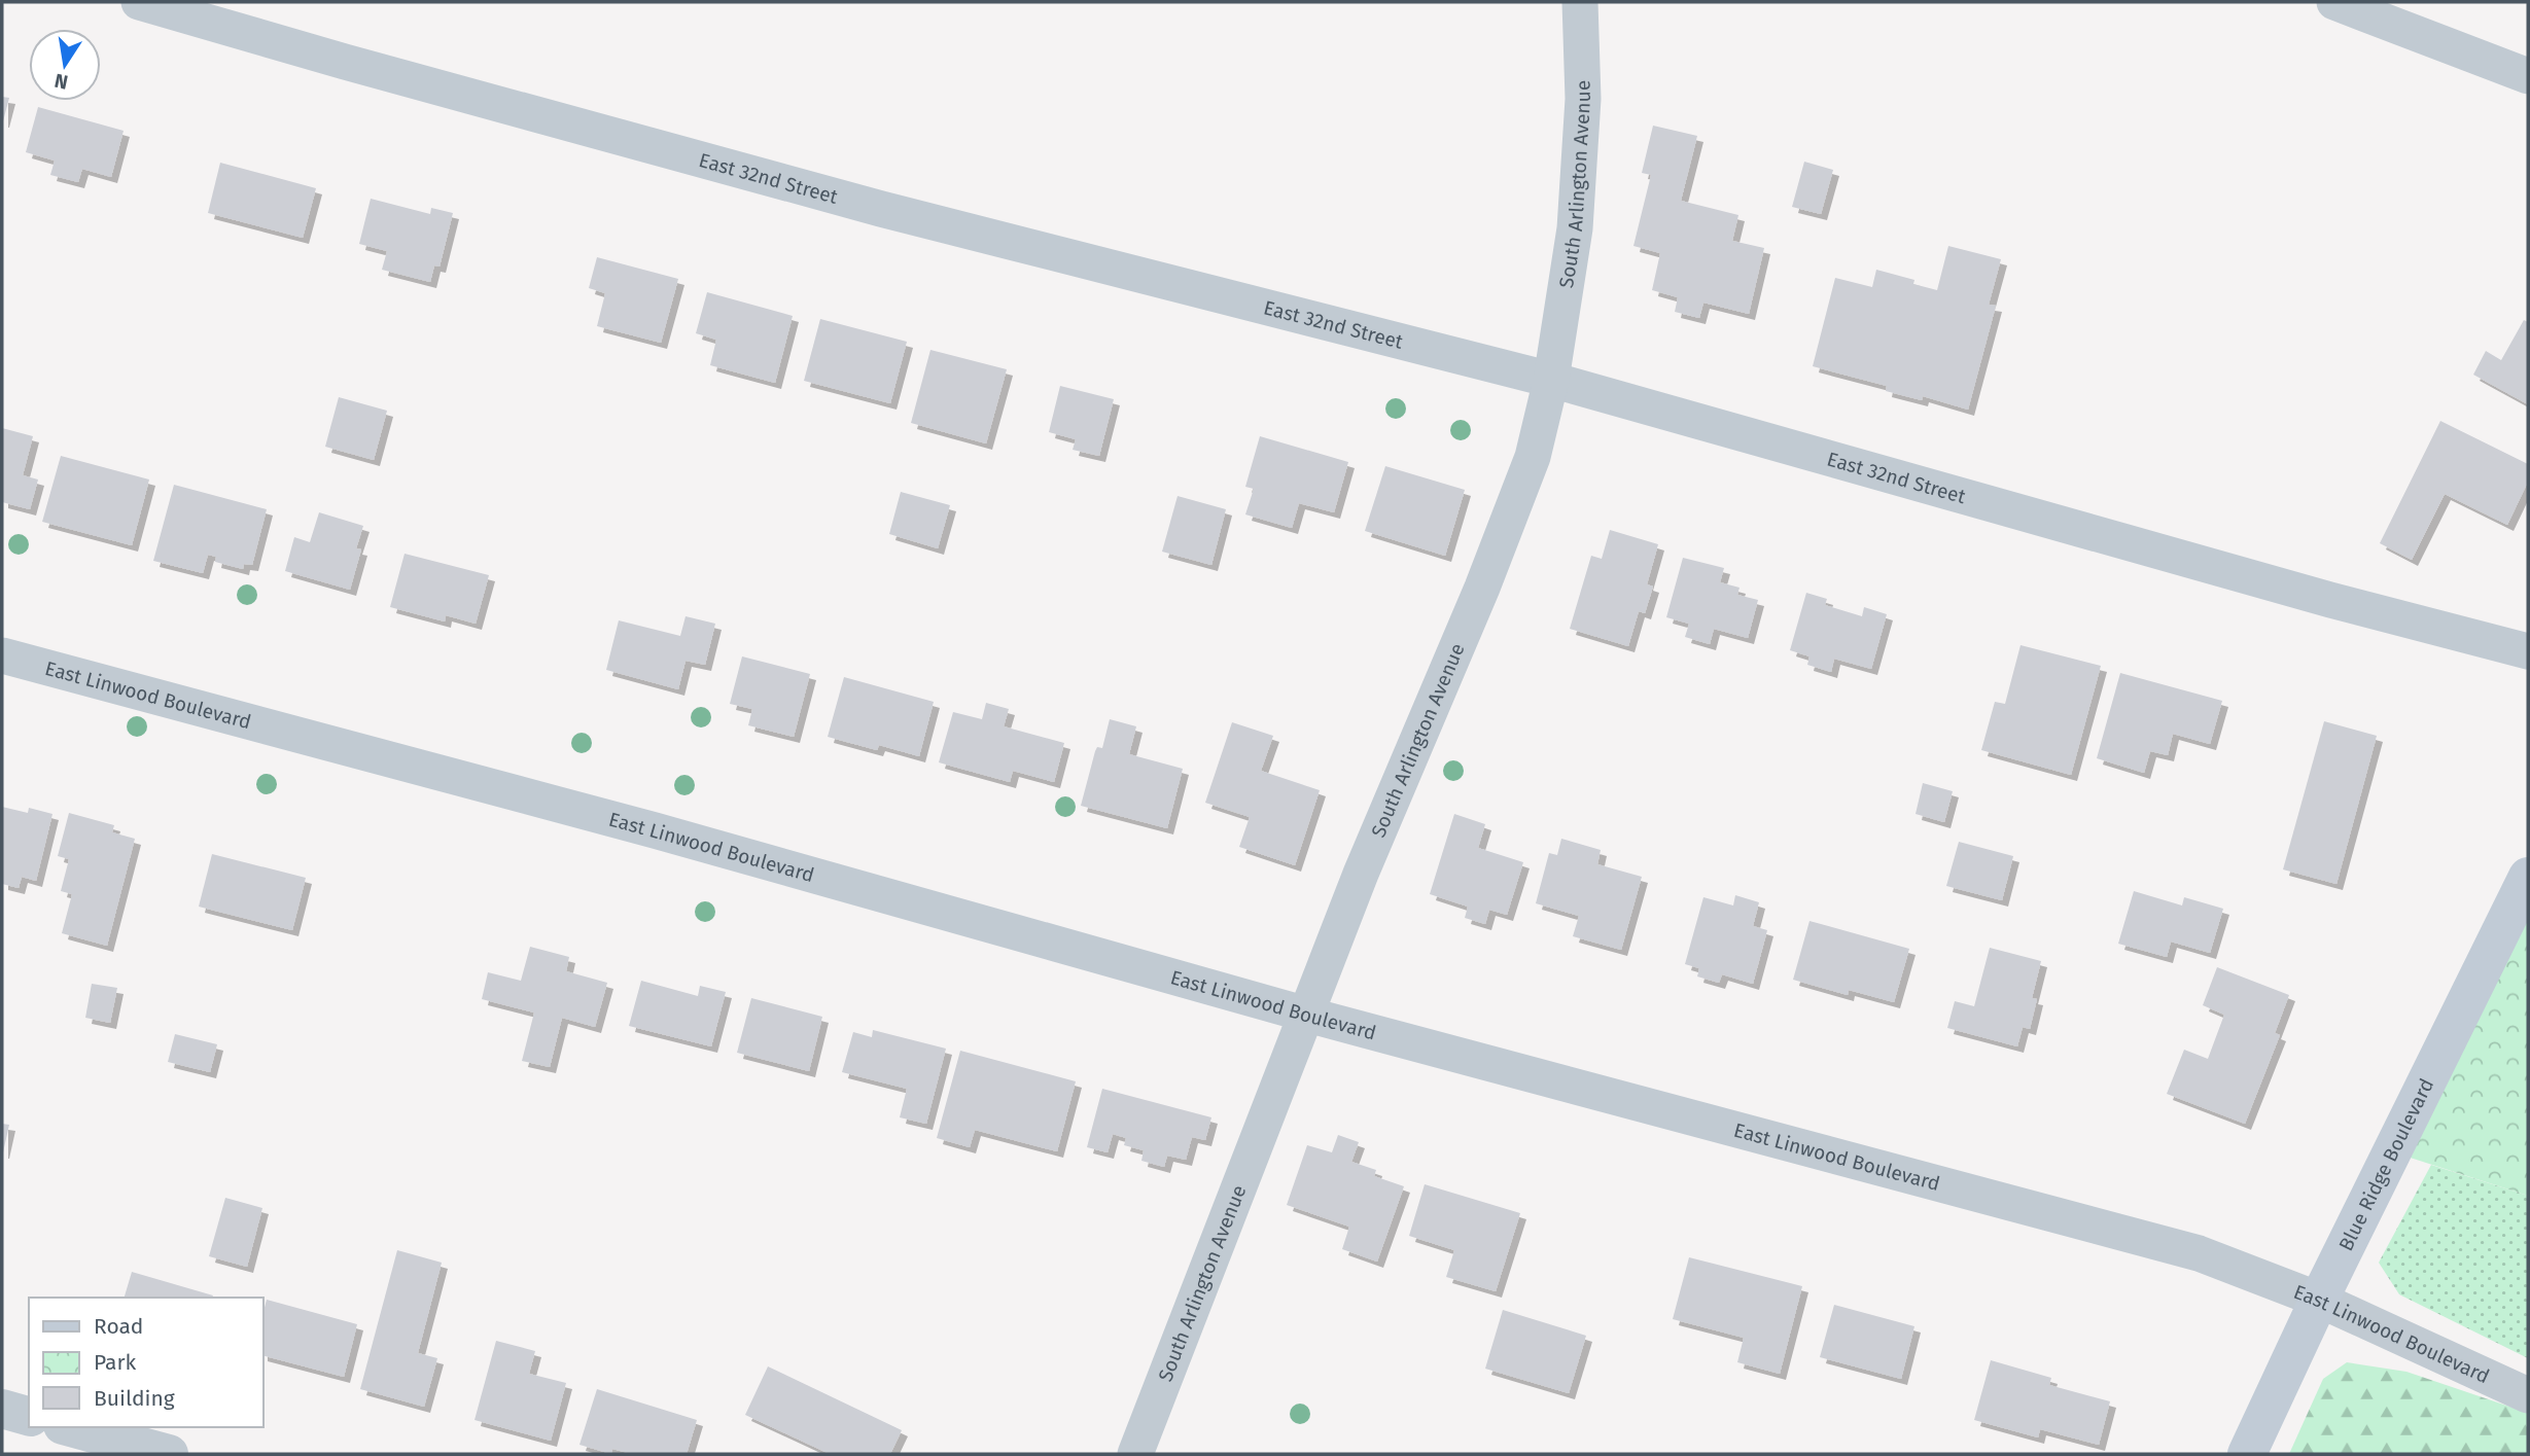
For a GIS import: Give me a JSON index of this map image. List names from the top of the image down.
{
  "streets": {
    "main road": ["Blue Ridge Boulevard"],
    "street": ["East 32nd Street", "South Arlington Avenue", "East Linwood Boulevard"]
  },
  "crossings": [
    ["East 32nd Street", "South Arlington Avenue"],
    ["South Arlington Avenue", "East Linwood Boulevard"],
    ["East Linwood Boulevard", "Blue Ridge Boulevard"]
  ],
  "legend": ["Road", "Park", "Building"],
  "north": "bottom"
}
